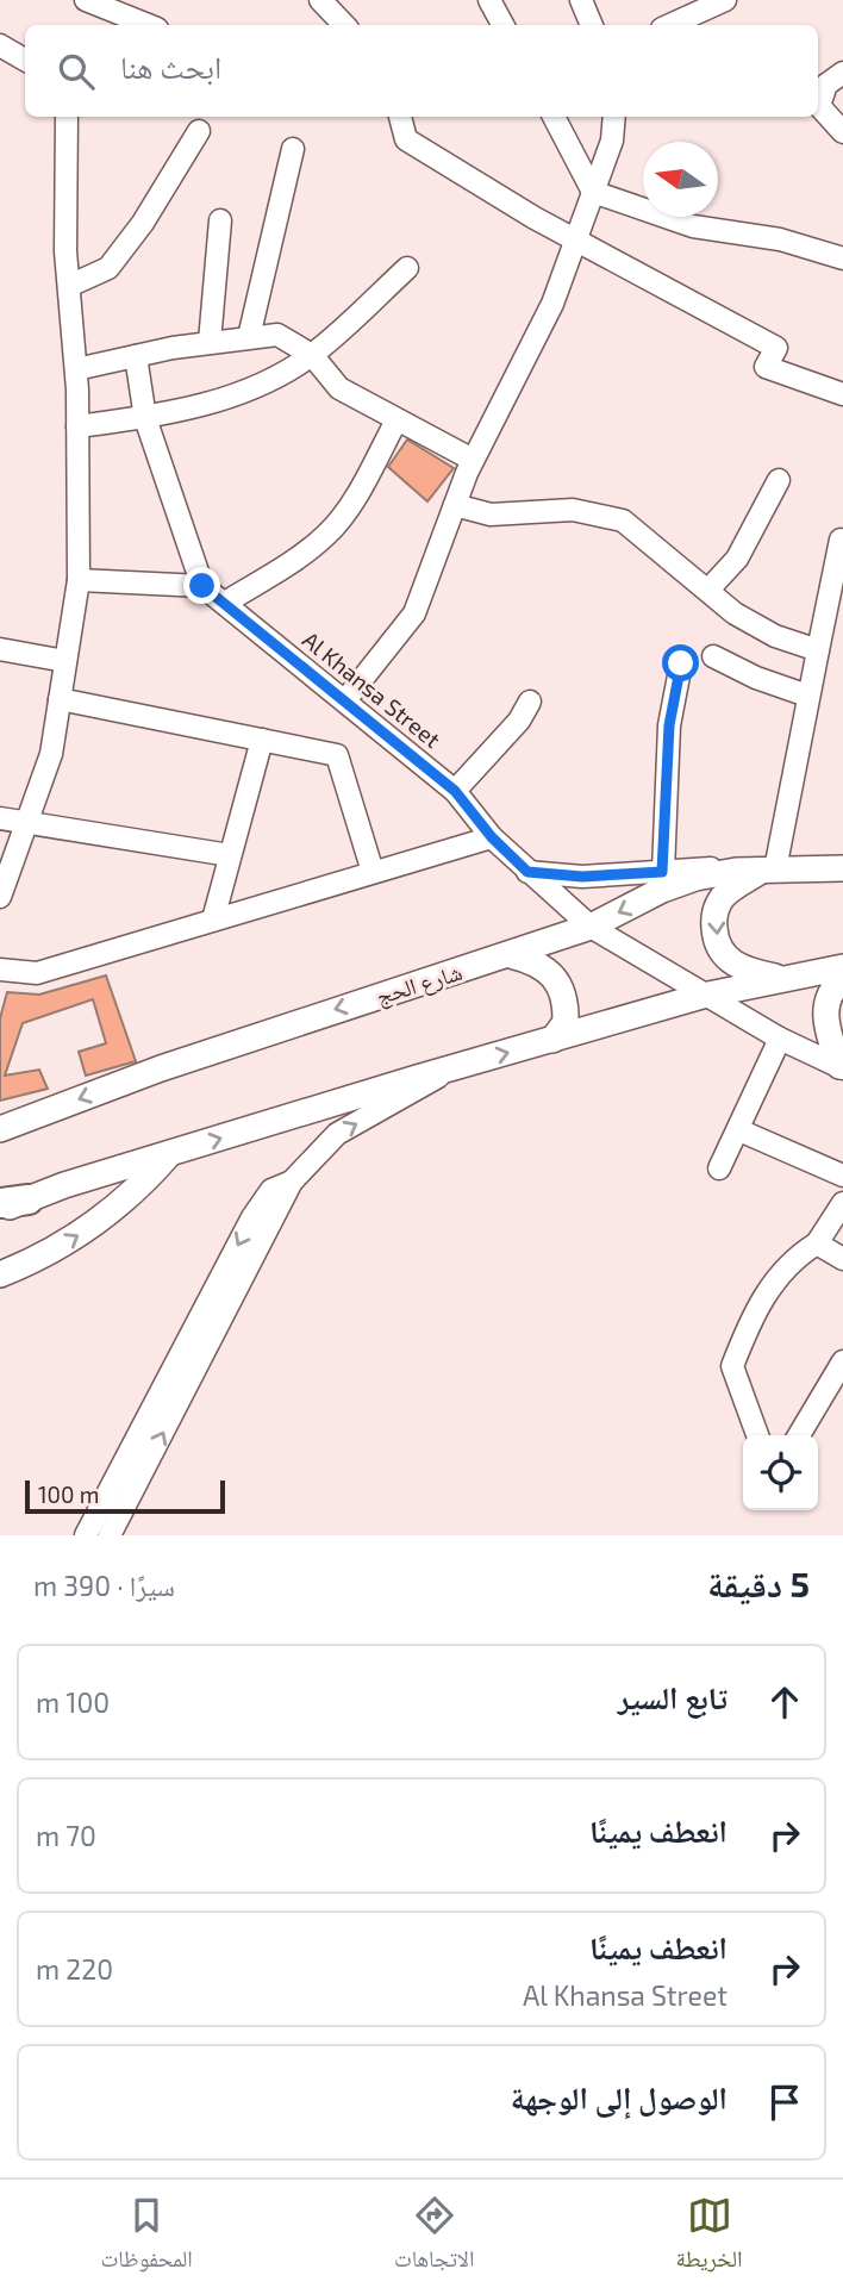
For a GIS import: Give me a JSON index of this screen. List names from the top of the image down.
{
  "streets": {
    "main road": ["شارع الحج"],
    "street": ["Al Khansa Street"]
  },
  "crossings": [
    ["Al Khansa Street", "شارع الحج"]
  ],
  "scale_bar": "100 m",
  "north": "left",
  "page": {
    "search": "ابحث هنا",
    "scale": "100 m",
    "heading": ["5 دقيقة", "سيرًا · 390 m"],
    "list": [
      ["تابع السير", "100 m"],
      ["انعطف يمينًا", "70 m"],
      ["انعطف يمينًا", "Al Khansa Street", "220 m"],
      "الوصول إلى الوجهة"
    ],
    "nav": ["الخريطة", "الاتجاهات", "المحفوظات"]
  }
}
